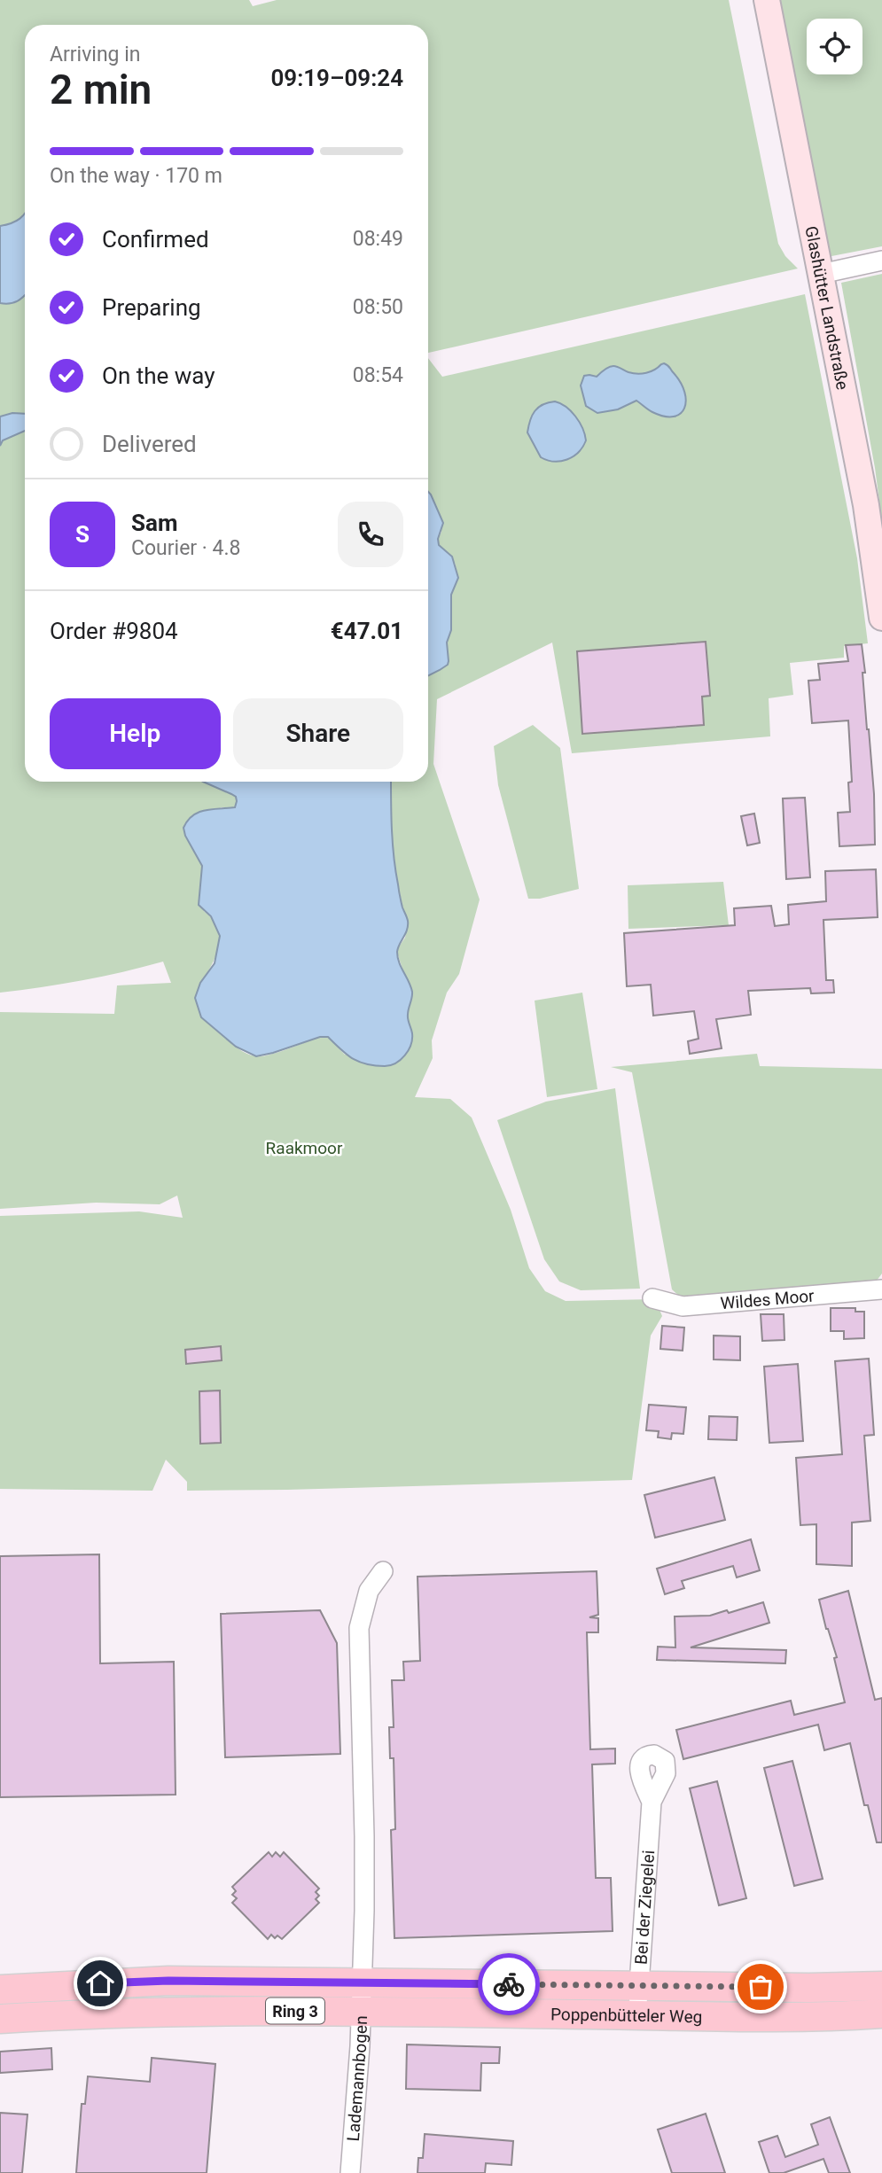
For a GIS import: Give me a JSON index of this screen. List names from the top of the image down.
{
  "streets": {
    "main road": ["Ring 3", "Poppenbütteler Weg"],
    "street": [
      "Glashütter Landstraße",
      "Wildes Moor",
      "Bei der Ziegelei",
      "Lademannbogen"
    ]
  },
  "crossings": [
    ["Bei der Ziegelei", "Poppenbütteler Weg"],
    ["Poppenbütteler Weg", "Lademannbogen"]
  ],
  "parks": ["Raakmoor"],
  "page": {
    "heading": ["2 min", "Arriving in", "09:19–09:24"],
    "panel": [
      "Sam",
      "Courier · 4.8",
      "Order #9804",
      "€47.01"
    ],
    "bar": "On the way · 170 m",
    "list": [
      ["Confirmed", "08:49"],
      ["Preparing", "08:50"],
      ["On the way", "08:54"],
      "Delivered"
    ],
    "round": "S",
    "buttons": ["Help", "Share"]
  }
}
